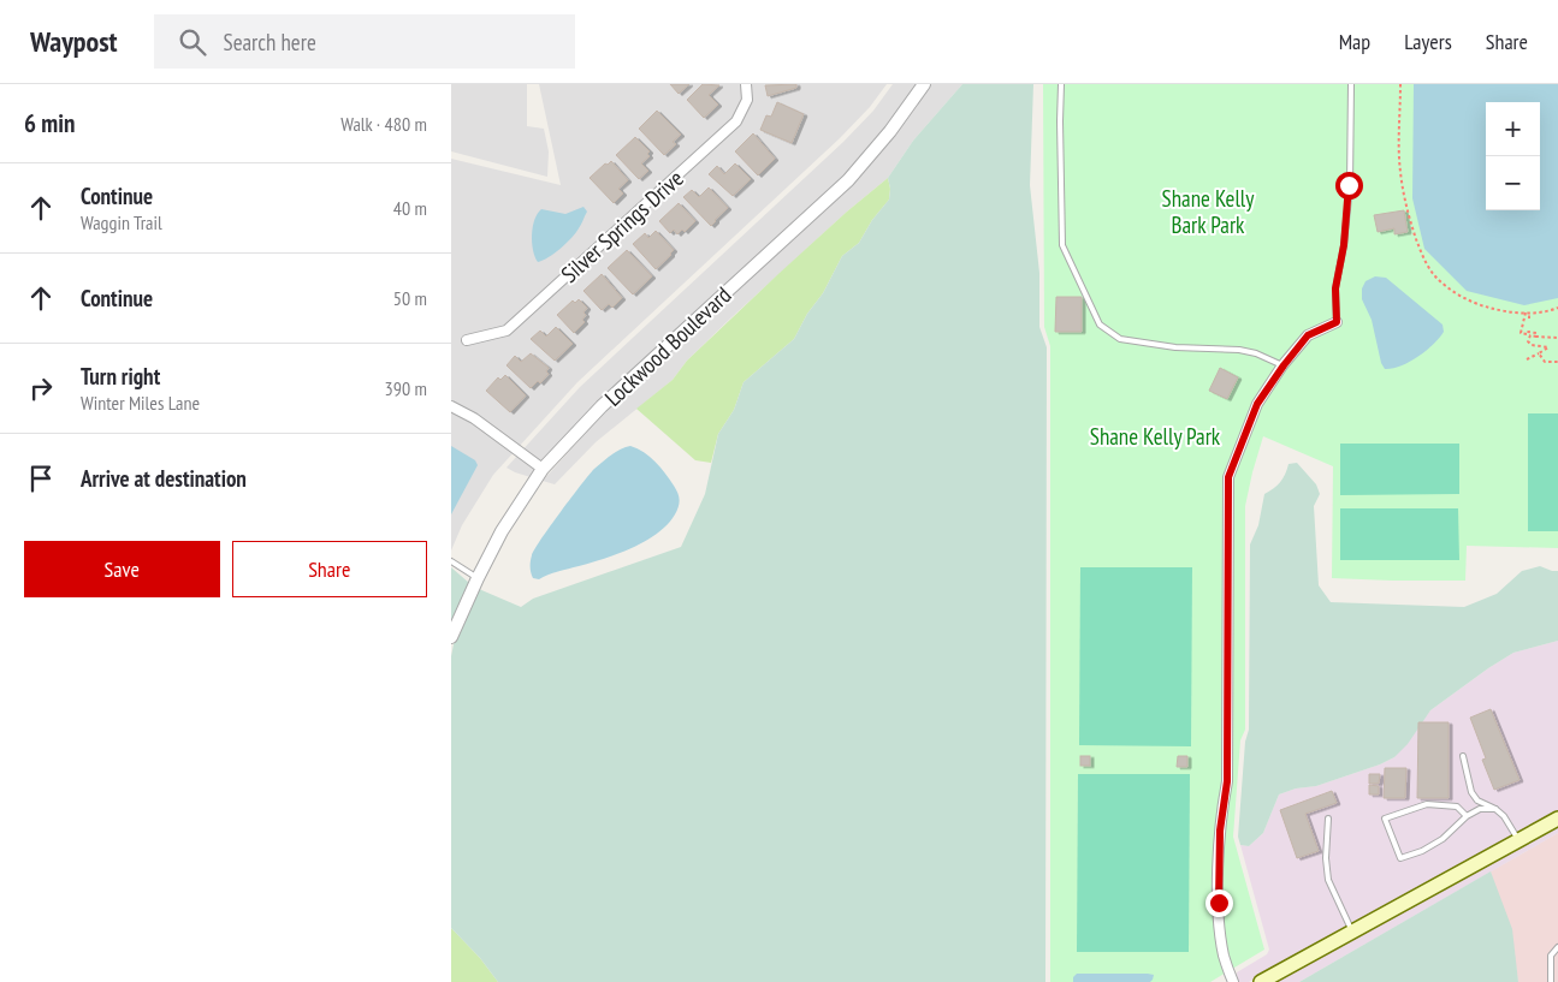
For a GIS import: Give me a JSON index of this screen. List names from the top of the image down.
{
  "streets": {
    "street": ["Silver Springs Drive", "Lockwood Boulevard"]
  },
  "parks": ["Shane Kelly Bark Park", "Shane Kelly Park"],
  "page": {
    "header": "Waypost",
    "search": "Search here",
    "nav": ["Map", "Layers", "Share"],
    "heading": ["6 min", "Walk · 480 m"],
    "map_buttons": ["+", "−"],
    "list": [
      ["Continue", "Waggin Trail", "40 m"],
      ["Continue", "50 m"],
      ["Turn right", "Winter Miles Lane", "390 m"],
      "Arrive at destination"
    ],
    "buttons": ["Save", "Share"]
  }
}
